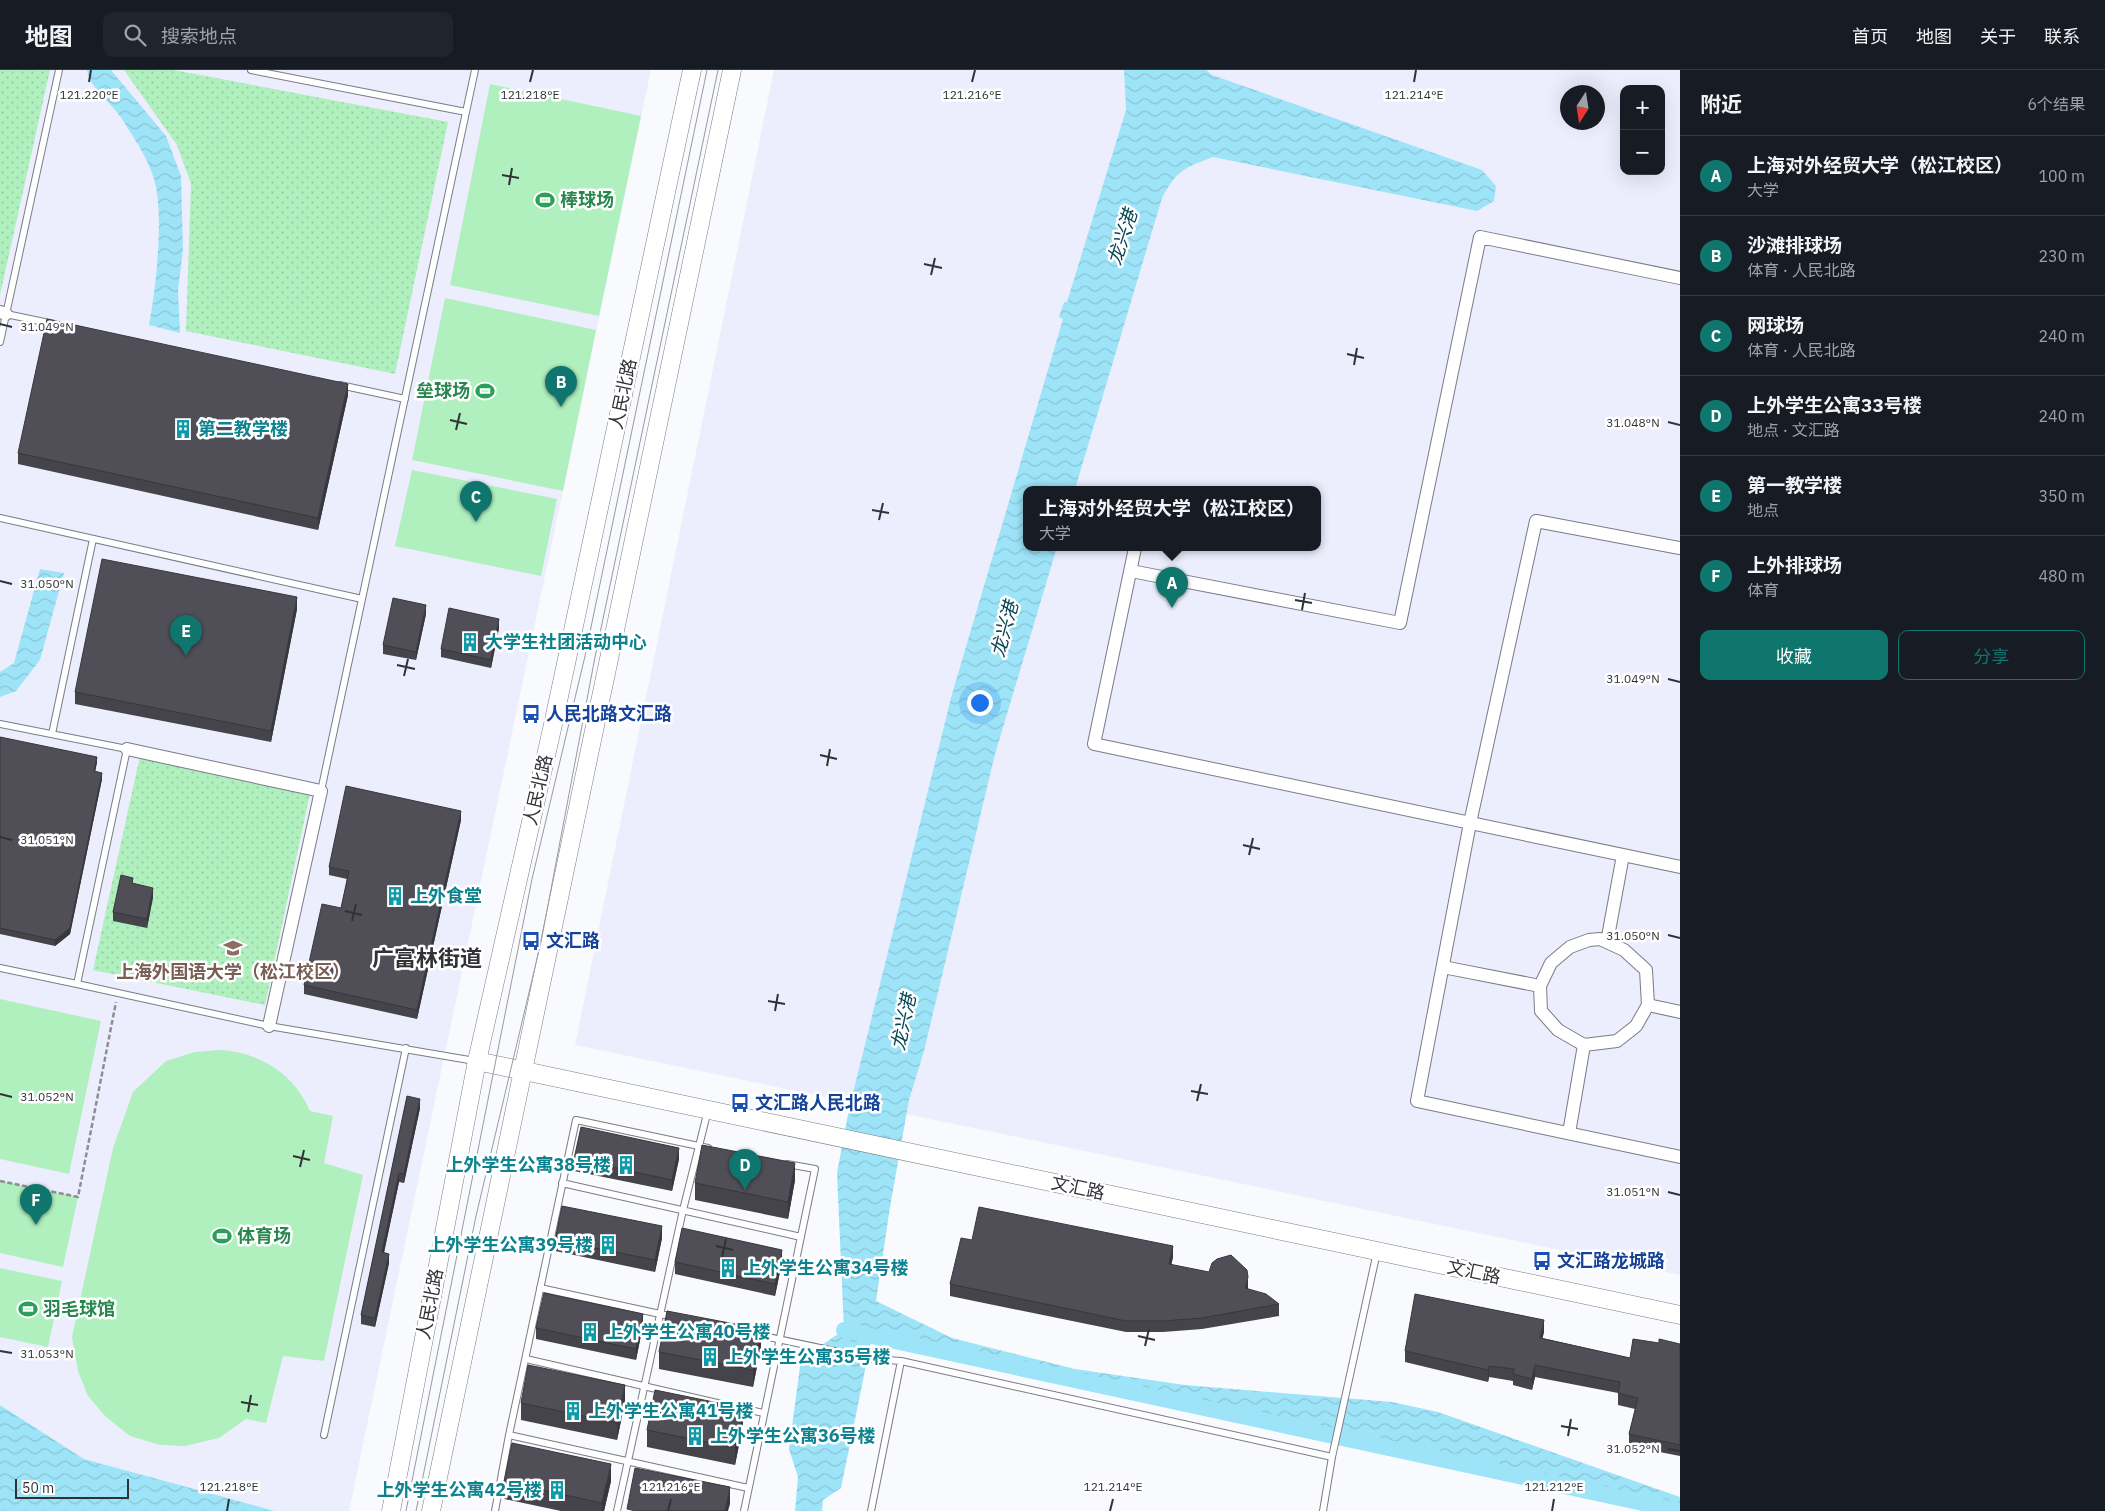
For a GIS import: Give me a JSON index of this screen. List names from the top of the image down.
{
  "streets": {
    "main road": ["人民北路", "文汇路"]
  },
  "crossings": [
    ["人民北路", "文汇路"]
  ],
  "districts": ["广富林街道"],
  "water": ["龙兴港"],
  "places": {
    "sports": [
      "棒球场",
      "垒球场",
      "体育场",
      "羽毛球馆"
    ],
    "building": [
      "第二教学楼",
      "大学生社团活动中心",
      "上外食堂",
      "上外学生公寓38号楼",
      "上外学生公寓39号楼",
      "上外学生公寓34号楼",
      "上外学生公寓40号楼",
      "上外学生公寓35号楼",
      "上外学生公寓41号楼",
      "上外学生公寓36号楼",
      "上外学生公寓42号楼"
    ],
    "bus stop": [
      "人民北路文汇路",
      "文汇路",
      "文汇路人民北路",
      "文汇路龙城路"
    ],
    "school or university": ["上海外国语大学（松江校区）"]
  },
  "scale_bar": "50 m",
  "north": "bottom",
  "page": {
    "header": "地图",
    "search": "搜索地点",
    "nav": [
      "首页",
      "地图",
      "关于",
      "联系"
    ],
    "heading": ["附近", "6个结果"],
    "map_buttons": ["+", "−"],
    "list": [
      {
        "mark": "A",
        "name": "上海对外经贸大学（松江校区）",
        "note": "大学",
        "value": "100 m"
      },
      {
        "mark": "B",
        "name": "沙滩排球场",
        "note": "体育 · 人民北路",
        "value": "230 m"
      },
      {
        "mark": "C",
        "name": "网球场",
        "note": "体育 · 人民北路",
        "value": "240 m"
      },
      {
        "mark": "D",
        "name": "上外学生公寓33号楼",
        "note": "地点 · 文汇路",
        "value": "240 m"
      },
      {
        "mark": "E",
        "name": "第一教学楼",
        "note": "地点",
        "value": "350 m"
      },
      {
        "mark": "F",
        "name": "上外排球场",
        "note": "体育",
        "value": "480 m"
      }
    ],
    "pins": [
      "B",
      "C",
      "A",
      "E",
      "D",
      "F"
    ],
    "popup": ["上海对外经贸大学（松江校区）", "大学"],
    "buttons": ["收藏", "分享"],
    "scale": "50 m"
  },
  "coordinates": [
    "121.220°E",
    "121.218°E",
    "121.216°E",
    "121.214°E",
    "31.049°N",
    "31.048°N",
    "31.050°N",
    "31.051°N",
    "31.052°N",
    "31.053°N",
    "121.212°E"
  ]
}
